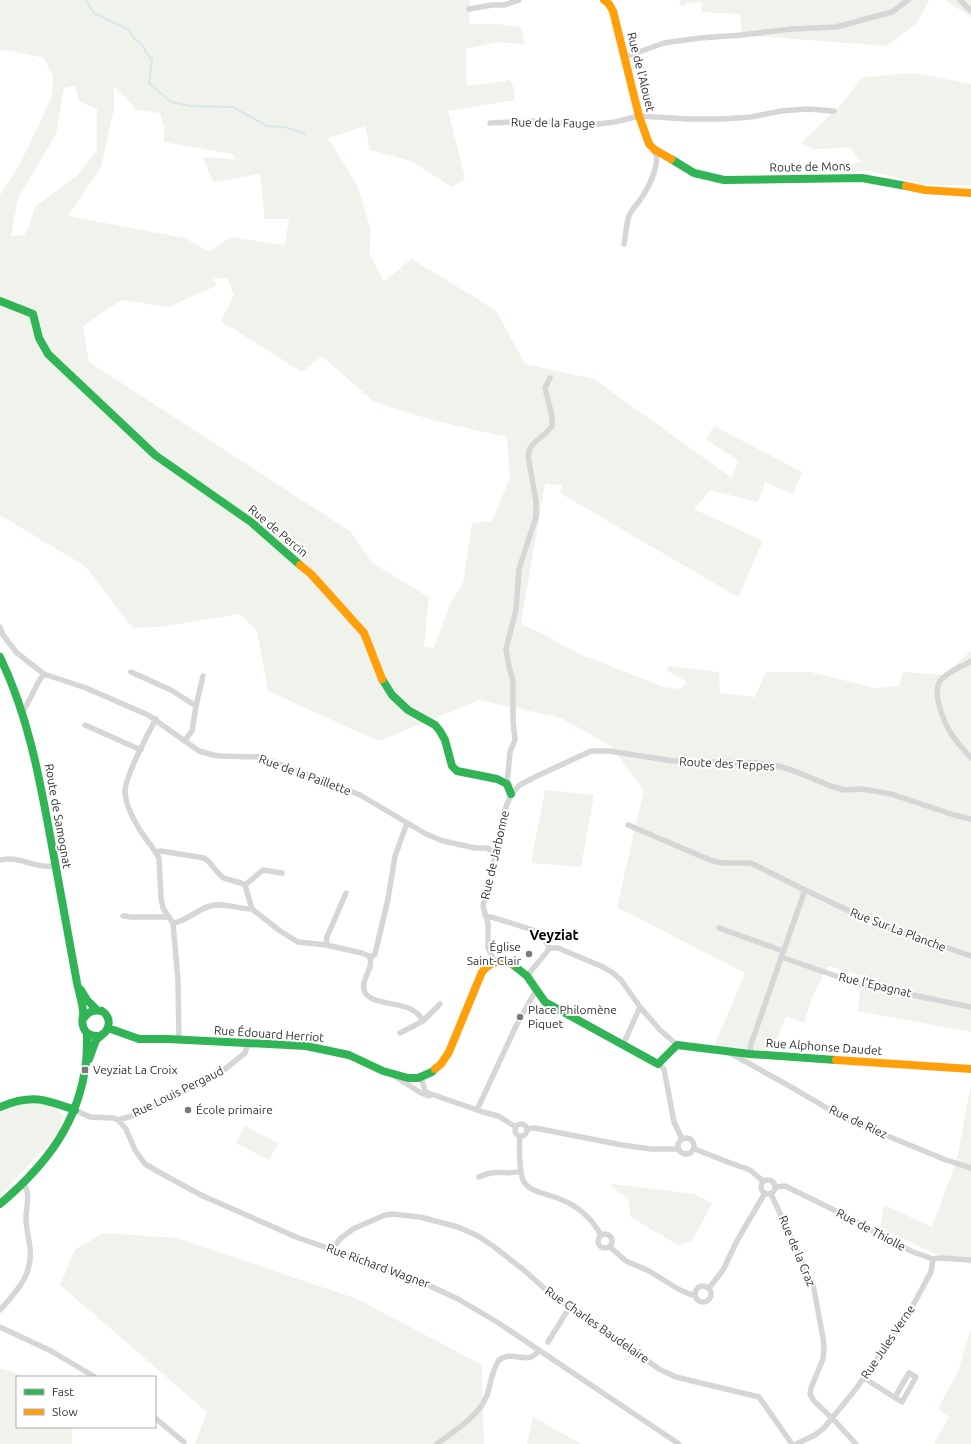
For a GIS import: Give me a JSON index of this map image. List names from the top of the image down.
{
  "streets": {
    "street": [
      "Rue de l'Alouet",
      "Rue de la Fauge",
      "Route de Mons",
      "Rue de Percin",
      "Route des Teppes",
      "Rue de la Paillette",
      "Route de Samognat",
      "Rue de Jarbonne",
      "Rue Sur La Planche",
      "Rue l'Epagnat",
      "Rue Édouard Herriot",
      "Rue Alphonse Daudet",
      "Rue Louis Pergaud",
      "Rue de Riez",
      "Rue de Thiolle",
      "Rue de la Craz",
      "Rue Richard Wagner",
      "Rue Charles Baudelaire",
      "Rue Jules Verne"
    ]
  },
  "crossings": [
    ["Rue de l'Alouet", "Rue de la Fauge"],
    ["Rue de l'Alouet", "Route de Mons"],
    ["Route des Teppes", "Rue de Jarbonne"],
    ["Rue de la Paillette", "Rue de Jarbonne"],
    ["Route de Samognat", "Rue Édouard Herriot"],
    ["Rue Édouard Herriot", "Rue Louis Pergaud"],
    ["Rue Alphonse Daudet", "Rue de Riez"],
    ["Rue Louis Pergaud", "Rue Richard Wagner"],
    ["Rue de Thiolle", "Rue de la Craz"],
    ["Rue de Thiolle", "Rue Jules Verne"],
    ["Rue de la Craz", "Rue Jules Verne"],
    ["Rue Richard Wagner", "Rue Charles Baudelaire"]
  ],
  "districts": ["Veyziat"],
  "places": {
    "other": ["Église Saint-Clair", "Place Philomène Piquet", "École primaire"],
    "transit": ["Veyziat La Croix"]
  },
  "legend": ["Fast", "Slow"]
}
